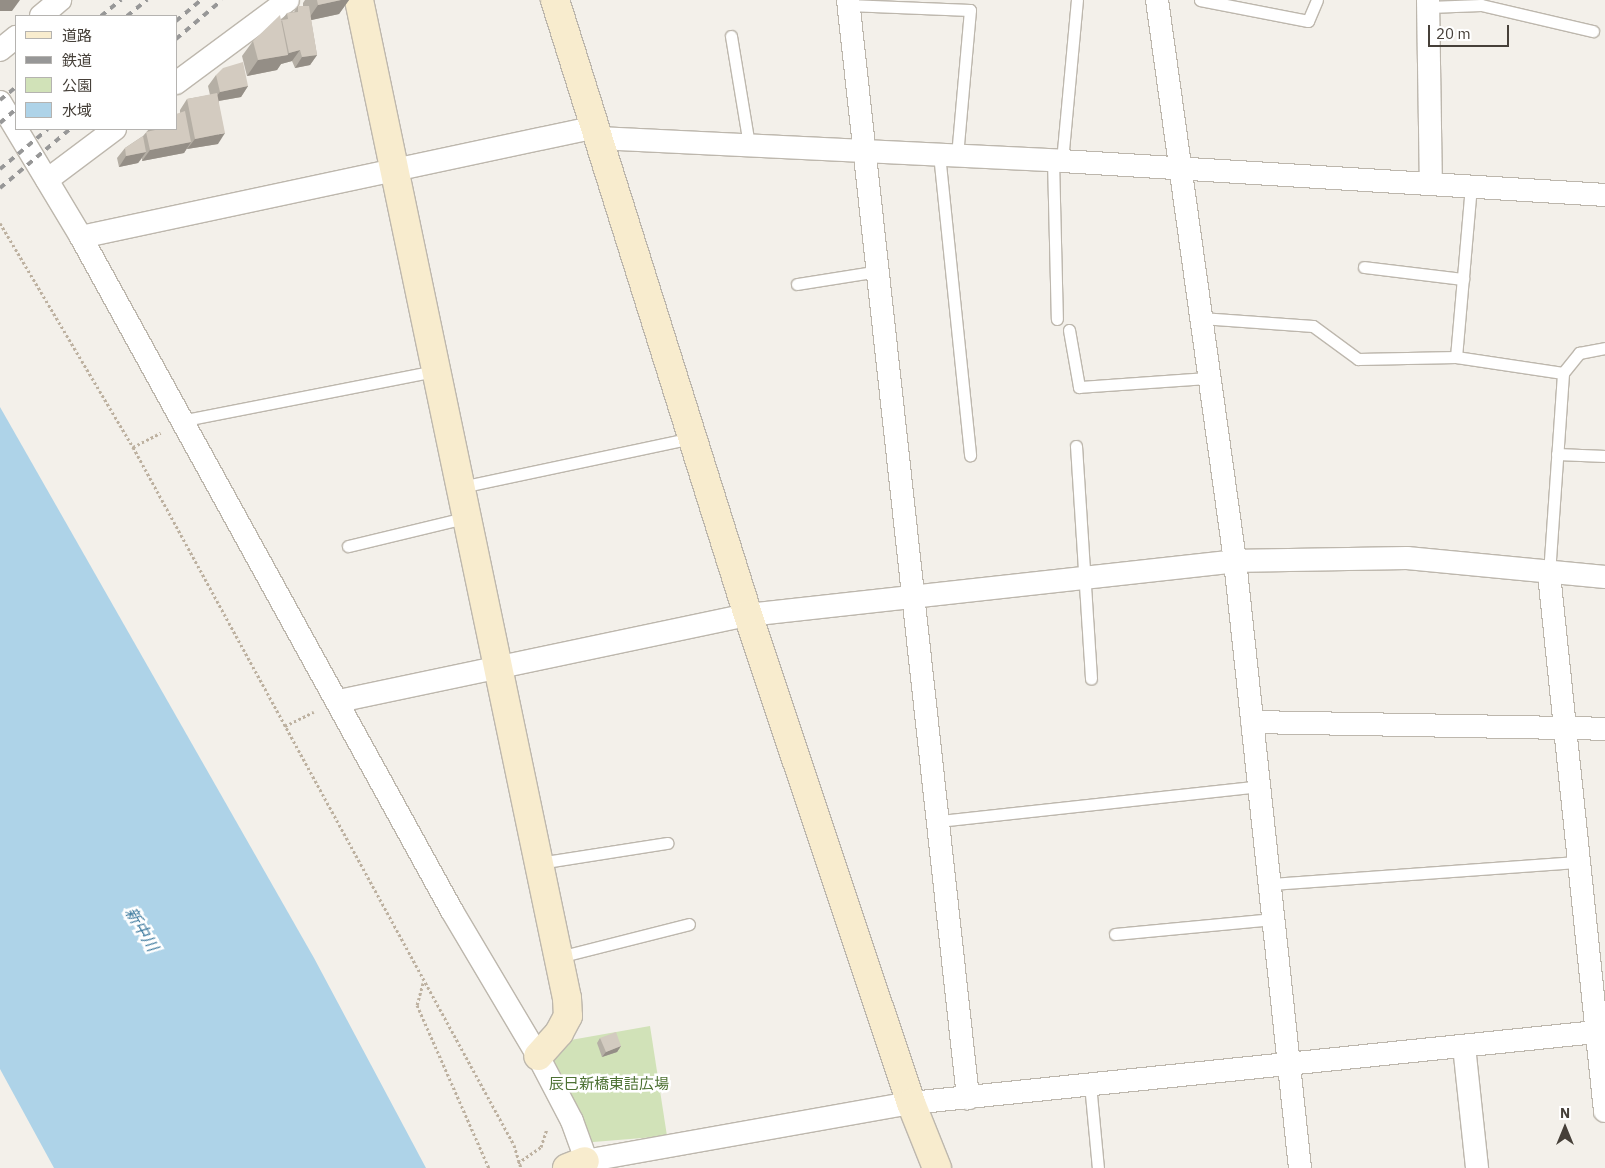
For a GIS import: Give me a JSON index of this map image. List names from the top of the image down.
{
  "water": ["新中川"],
  "parks": ["辰巳新橋東詰広場"],
  "legend": [
    "道路",
    "鉄道",
    "公園",
    "水域"
  ],
  "scale_bar": "20 m",
  "north": "top"
}
